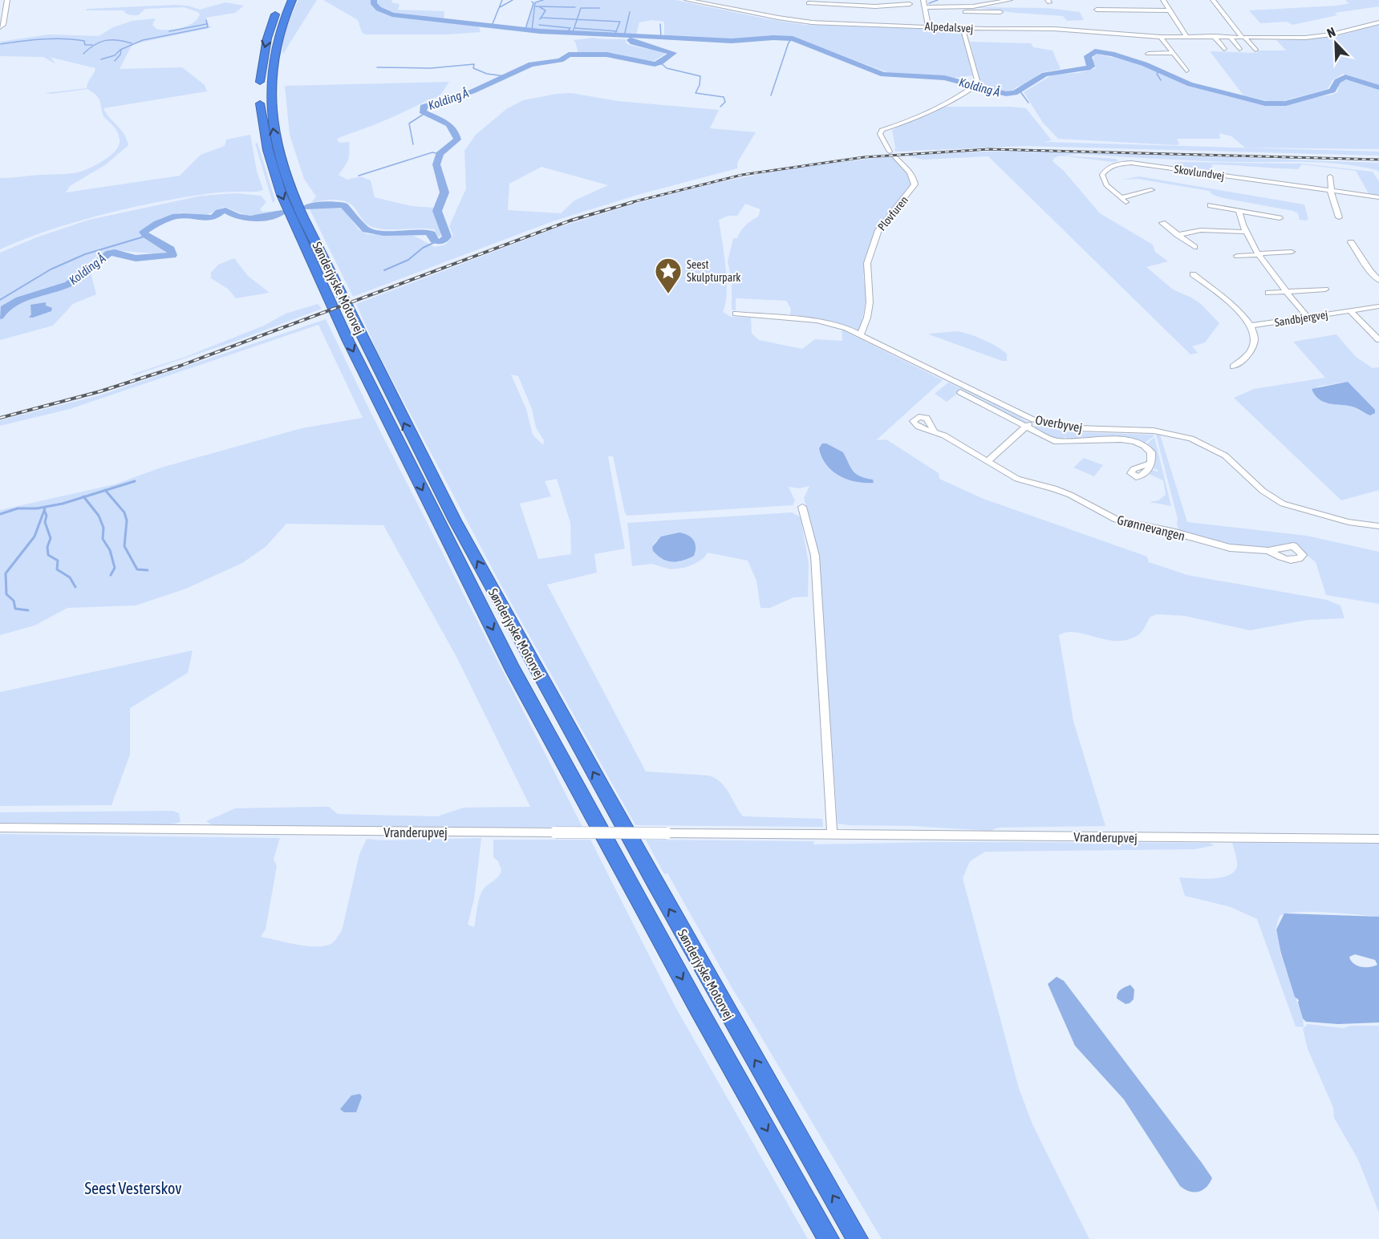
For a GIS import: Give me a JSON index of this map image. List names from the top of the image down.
{
  "streets": {
    "highway": ["Sønderjyske Motorvej"],
    "street": [
      "Alpedalsvej",
      "Skovlundvej",
      "Plovfuren",
      "Sandbjergvej",
      "Overbyvej",
      "Grønnevangen",
      "Vranderupvej"
    ]
  },
  "crossings": [
    ["Alpedalsvej", "Plovfuren"],
    ["Plovfuren", "Overbyvej"]
  ],
  "water": ["Kolding Å"],
  "parks": ["Seest Vesterskov"],
  "places": {
    "place": ["Seest Skulpturpark"]
  },
  "north": "top left"
}
